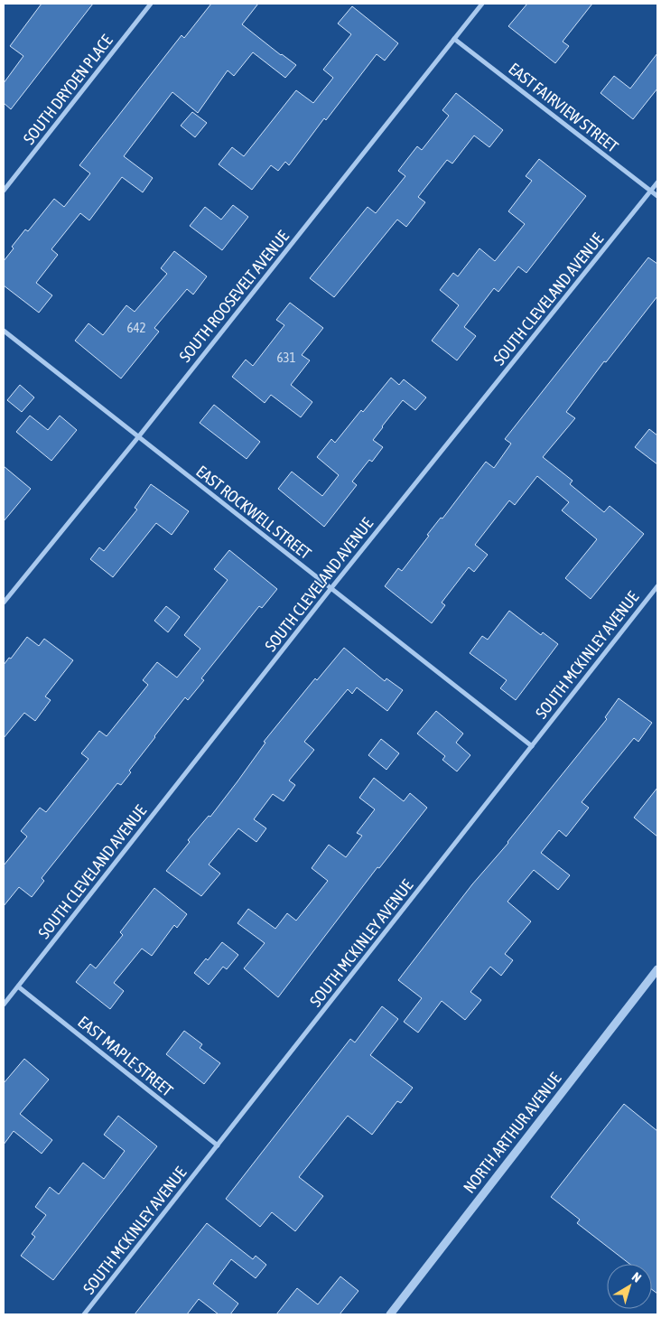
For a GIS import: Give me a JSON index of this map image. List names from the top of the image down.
{
  "streets": {
    "street": [
      "SOUTH DRYDEN PLACE",
      "EAST FAIRVIEW STREET",
      "SOUTH ROOSEVELT AVENUE",
      "SOUTH CLEVELAND AVENUE",
      "EAST ROCKWELL STREET",
      "SOUTH MCKINLEY AVENUE",
      "EAST MAPLE STREET",
      "NORTH ARTHUR AVENUE"
    ]
  },
  "crossings": [
    ["EAST FAIRVIEW STREET", "SOUTH ROOSEVELT AVENUE"],
    ["EAST FAIRVIEW STREET", "SOUTH CLEVELAND AVENUE"],
    ["SOUTH ROOSEVELT AVENUE", "EAST ROCKWELL STREET"],
    ["SOUTH CLEVELAND AVENUE", "EAST ROCKWELL STREET"],
    ["SOUTH CLEVELAND AVENUE", "EAST MAPLE STREET"],
    ["EAST ROCKWELL STREET", "SOUTH MCKINLEY AVENUE"],
    ["SOUTH MCKINLEY AVENUE", "EAST MAPLE STREET"]
  ],
  "house_numbers": ["642", "631"],
  "north": "top right"
}
